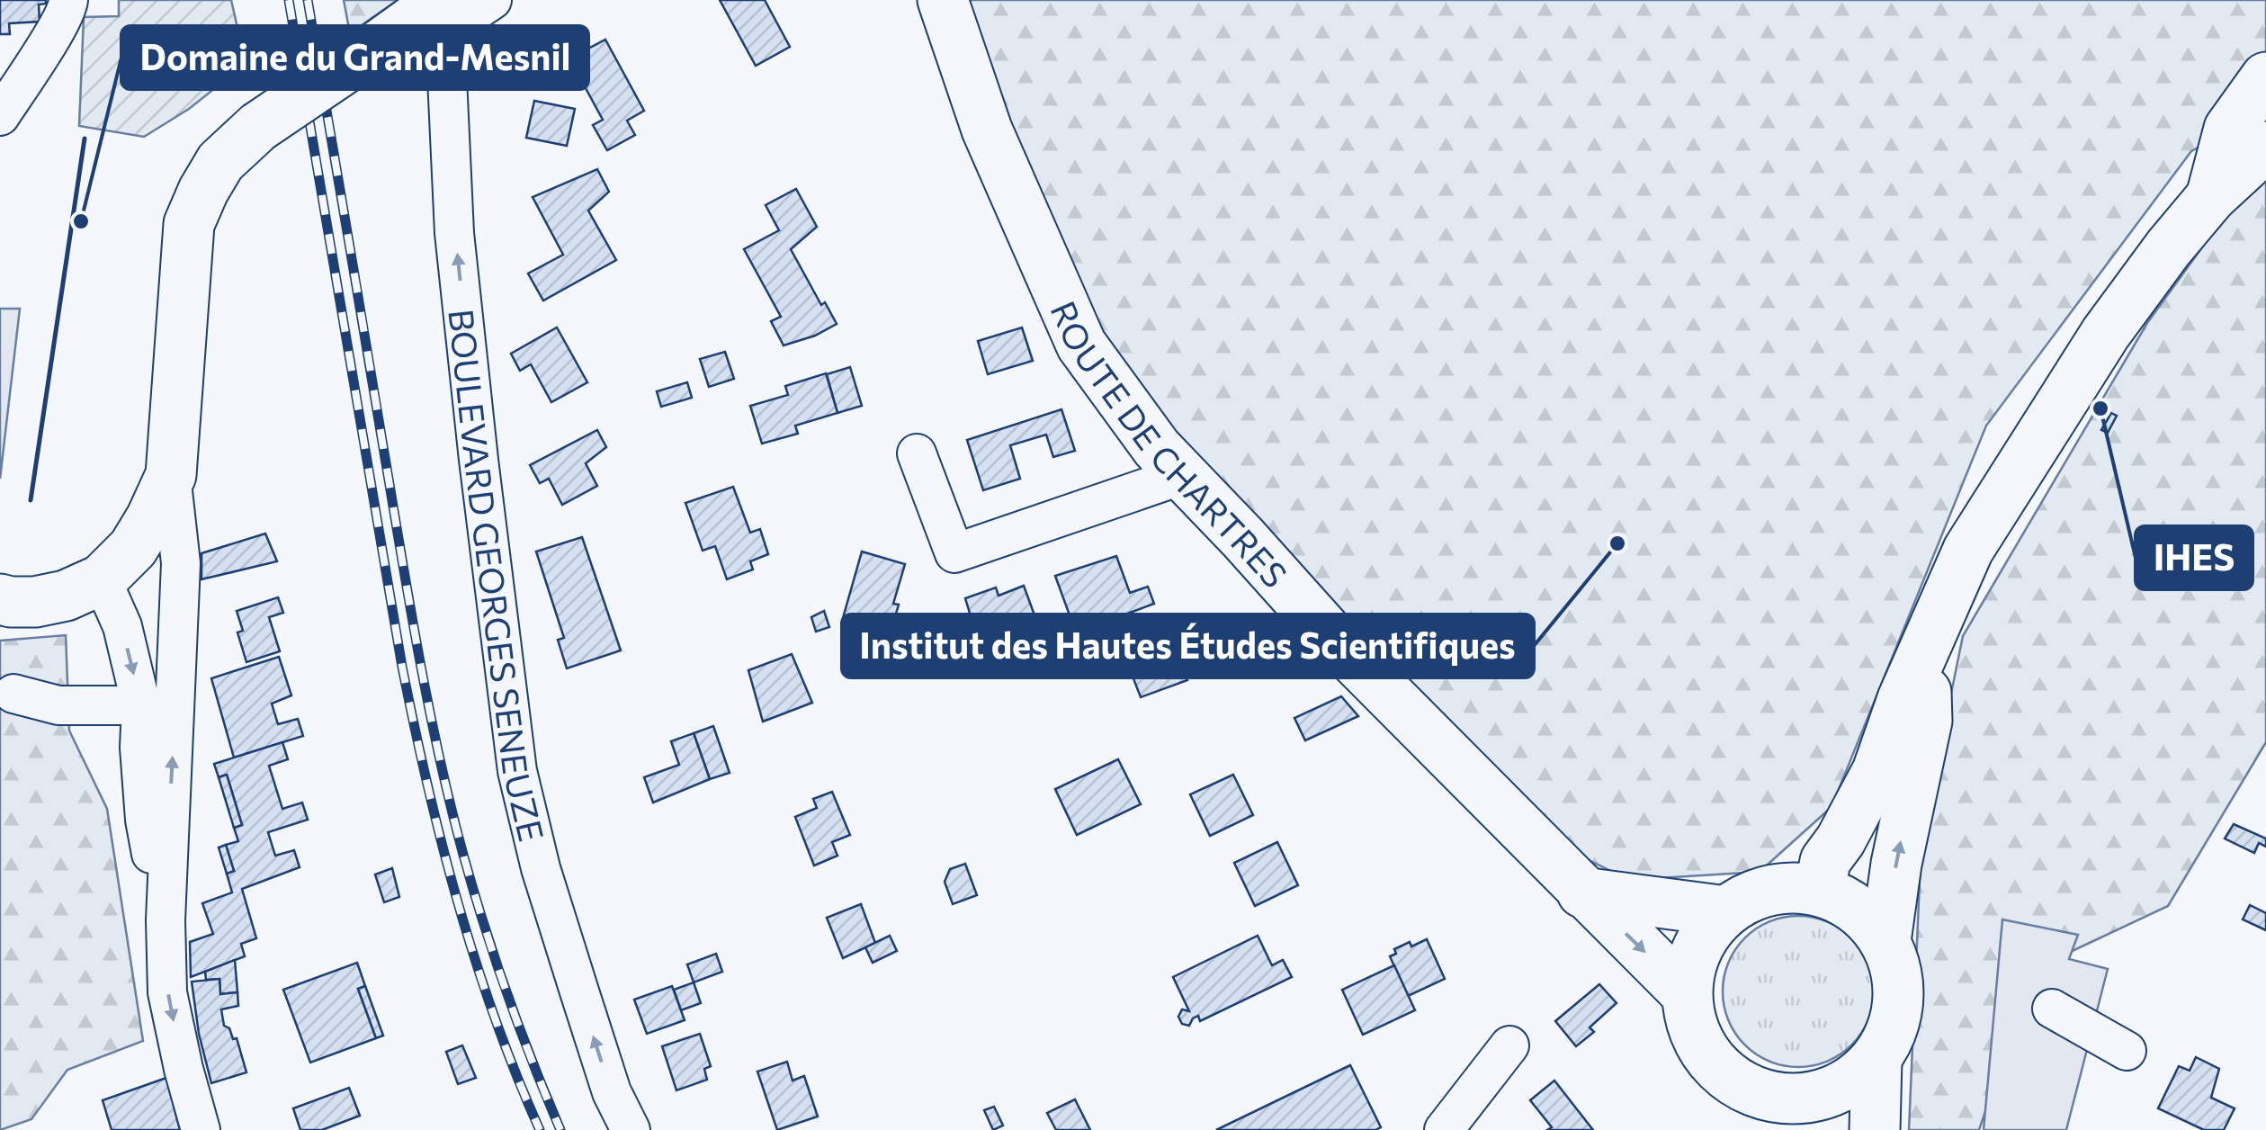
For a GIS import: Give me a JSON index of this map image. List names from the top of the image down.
{
  "streets": {
    "main road": ["ROUTE DE CHARTRES"],
    "street": ["BOULEVARD GEORGES SENEUZE"]
  },
  "one_way": ["BOULEVARD GEORGES SENEUZE"],
  "places": ["Domaine du Grand-Mesnil", "IHES", "Institut des Hautes Études Scientifiques"]
}
